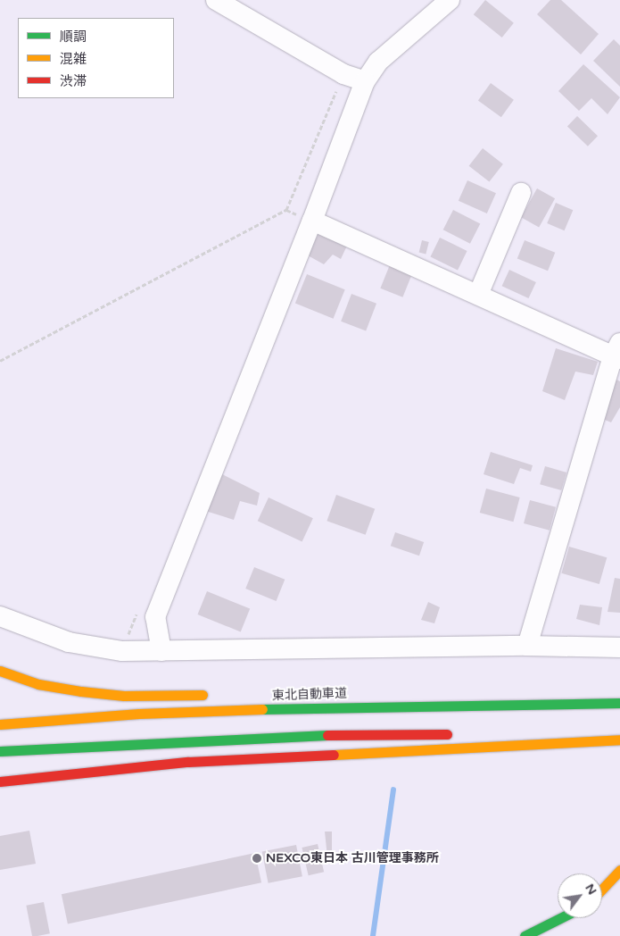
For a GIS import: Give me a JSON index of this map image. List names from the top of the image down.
{
  "streets": {
    "highway": ["東北自動車道"]
  },
  "places": ["NEXCO東日本 古川管理事務所"],
  "legend": ["順調", "混雑", "渋滞"],
  "north": "top right"
}
